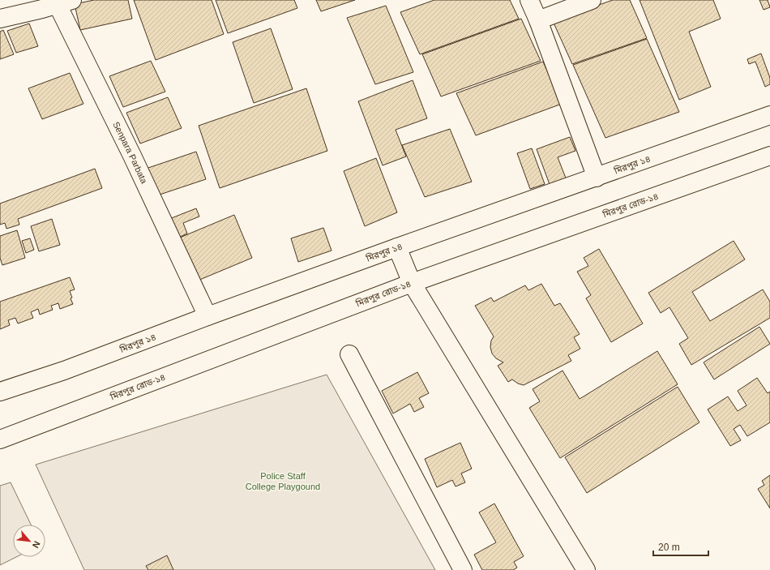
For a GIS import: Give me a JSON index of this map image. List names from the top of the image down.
{
  "streets": {
    "main road": ["Senpara Parbata", "মিরপুর ১৪", "মিরপুর রোড-১৪"]
  },
  "crossings": [
    ["Senpara Parbata", "মিরপুর ১৪"]
  ],
  "parks": ["Police Staff College Playgound"],
  "scale_bar": "20 m",
  "north": "bottom right"
}
